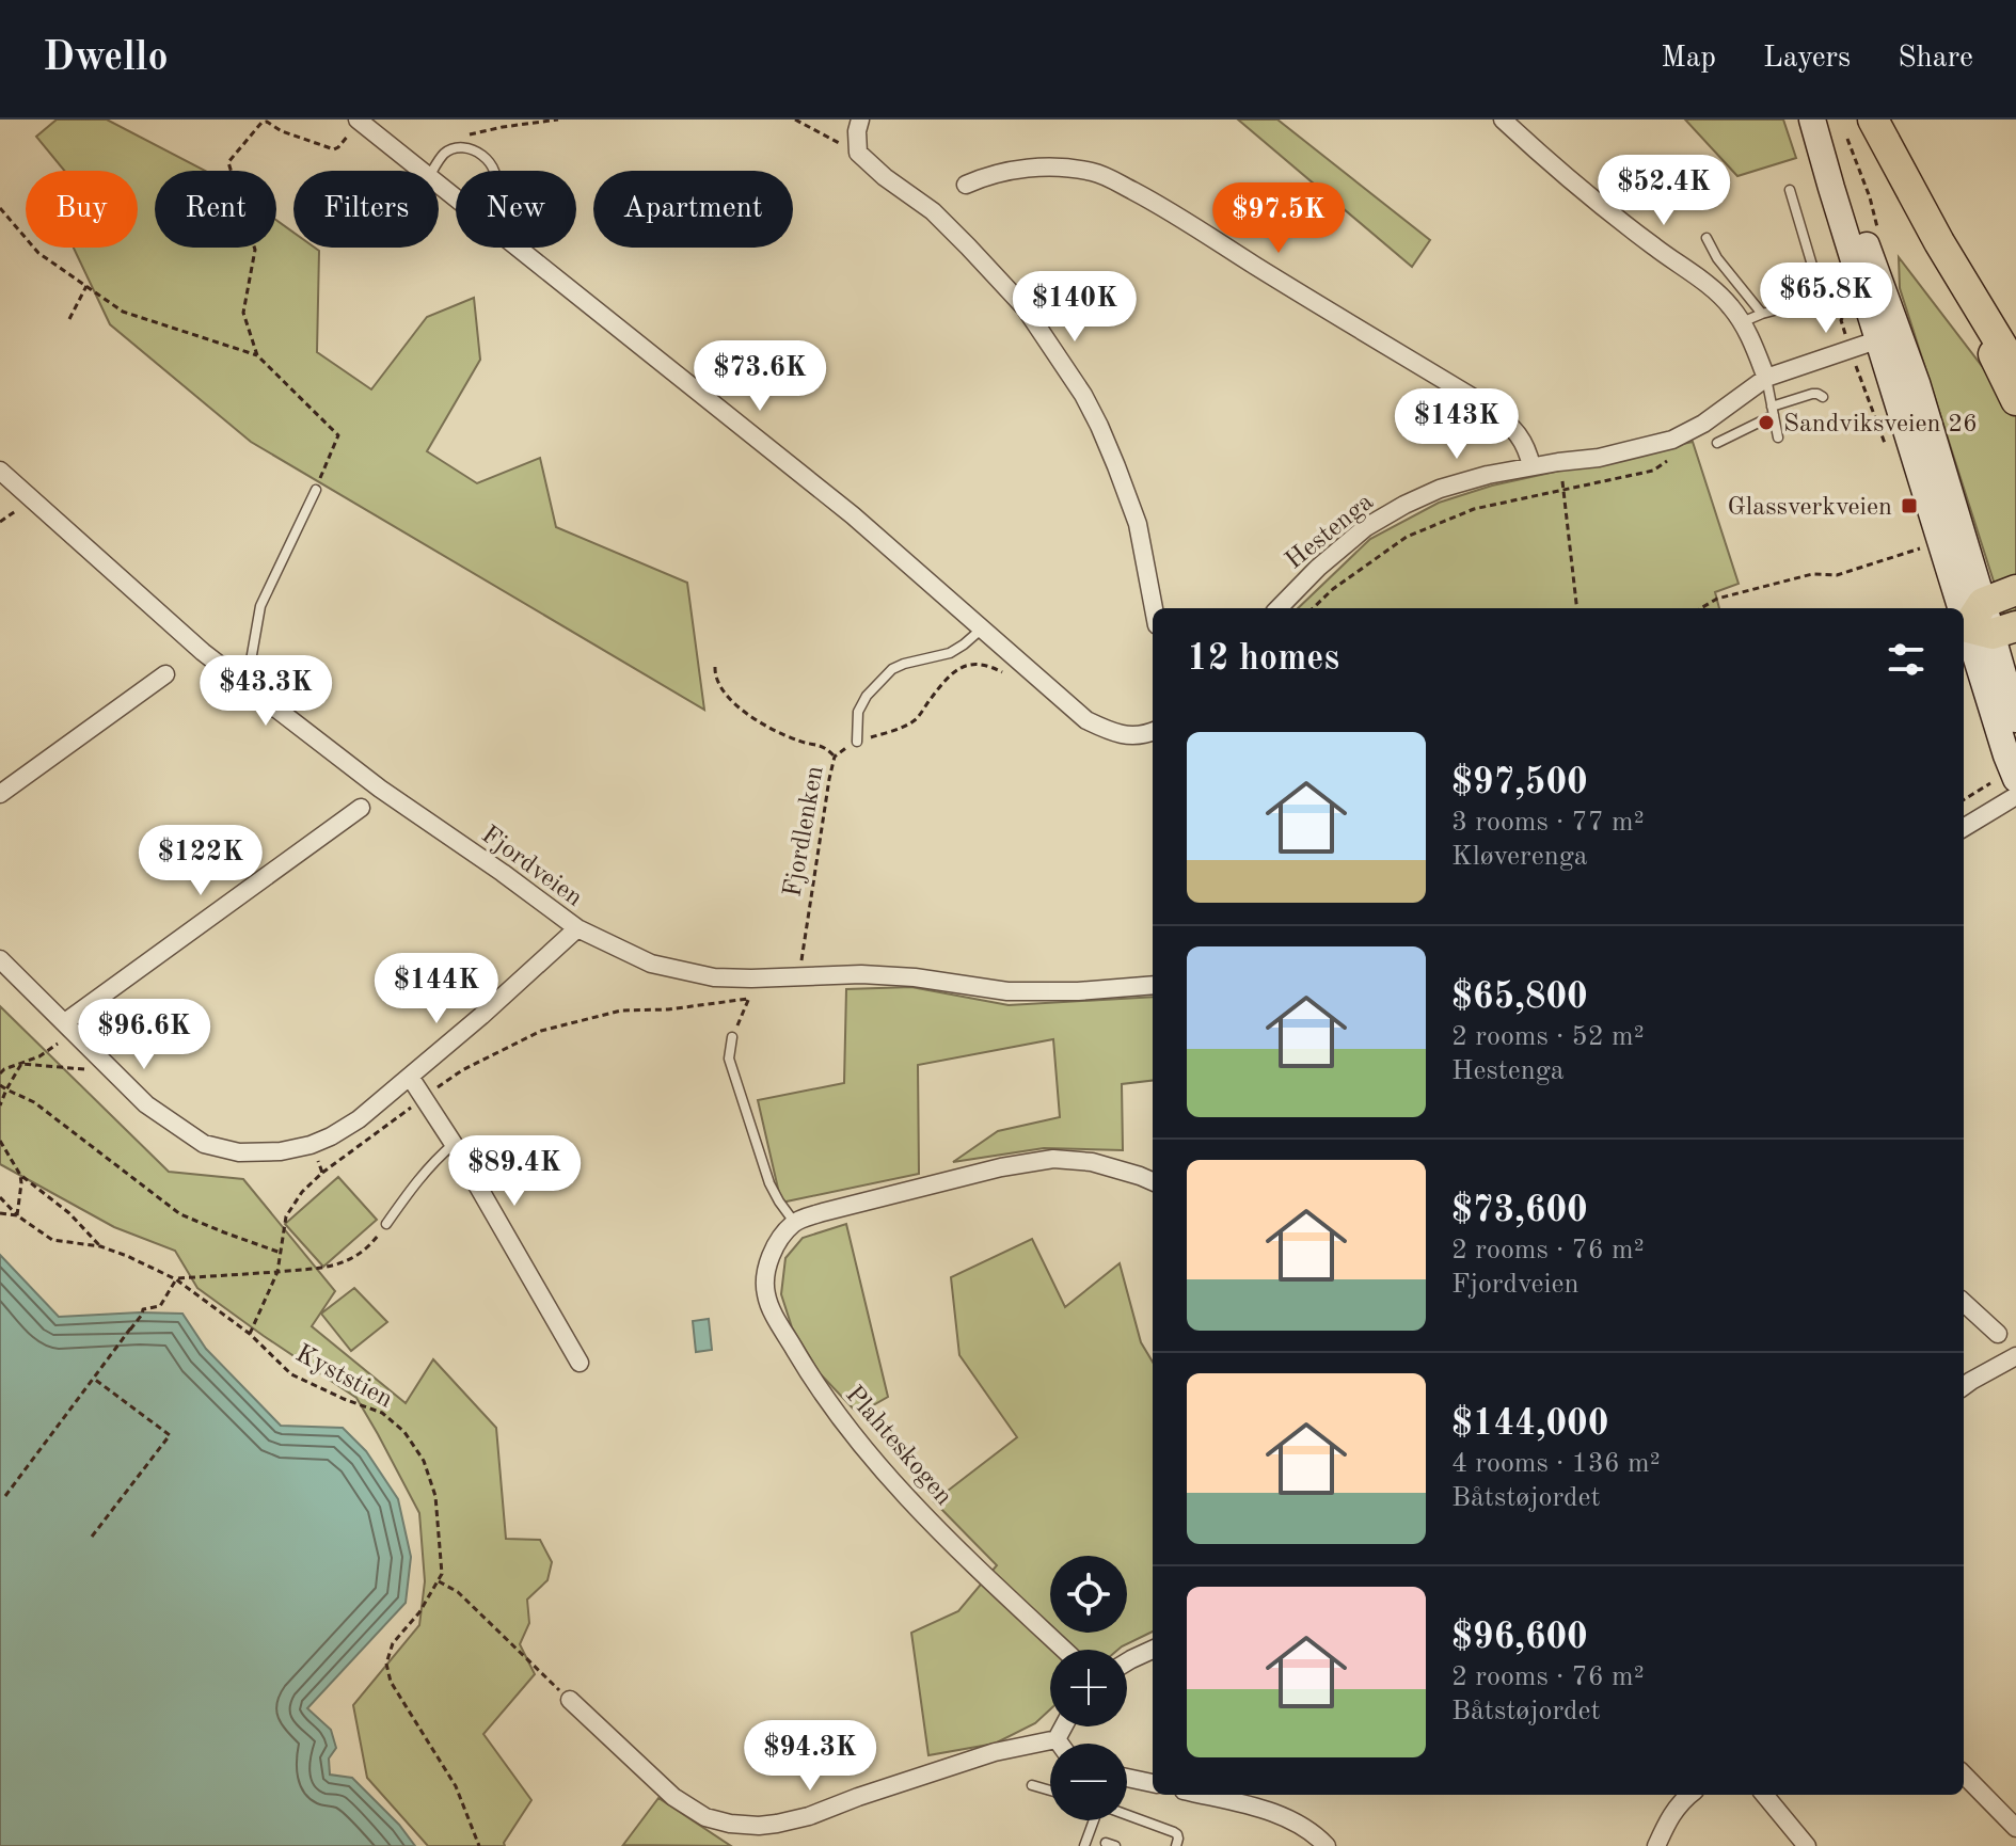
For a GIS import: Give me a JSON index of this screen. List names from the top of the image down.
{
  "streets": {
    "street": ["Hestenga", "Fjordveien", "Plahteskogen"],
    "path": ["Fjordlenken", "Kyststien"]
  },
  "crossings": [
    ["Fjordlenken", "Fjordveien"]
  ],
  "places": {
    "other": ["Sandviksveien 26"],
    "transit": ["Glassverkveien"]
  },
  "page": {
    "header": "Dwello",
    "nav": ["Map", "Layers", "Share"],
    "price": [
      "$52.4K",
      "$97.5K",
      "$65.8K",
      "$140K",
      "$73.6K",
      "$143K",
      "$43.3K",
      "$122K",
      "$144K",
      "$96.6K",
      "$89.4K",
      "$94.3K"
    ],
    "chip": [
      "Buy",
      "Rent",
      "Filters",
      "New",
      "Apartment"
    ],
    "heading": "12 homes",
    "list": [
      {
        "name": "$97,500",
        "note": "3 rooms · 77 m² · Kløverenga"
      },
      {
        "name": "$65,800",
        "note": "2 rooms · 52 m² · Hestenga"
      },
      {
        "name": "$73,600",
        "note": "2 rooms · 76 m² · Fjordveien"
      },
      {
        "name": "$144,000",
        "note": "4 rooms · 136 m² · Båtstøjordet"
      },
      {
        "name": "$96,600",
        "note": "2 rooms · 76 m² · Båtstøjordet"
      }
    ],
    "map_buttons": ["+", "−"]
  }
}
